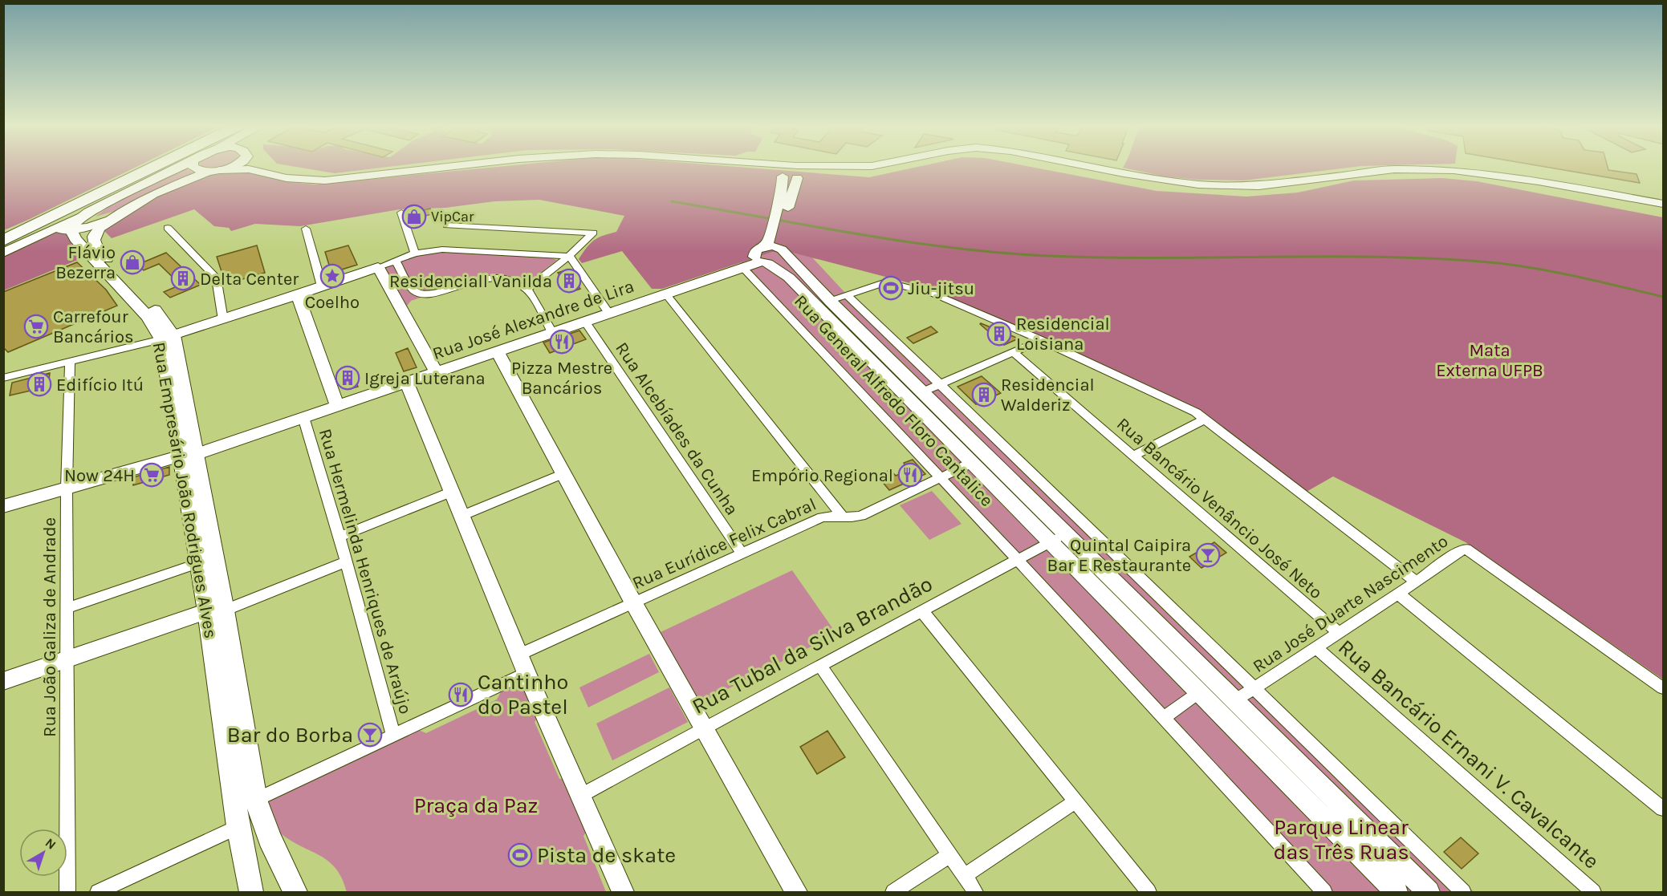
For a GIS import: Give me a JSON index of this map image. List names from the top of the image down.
{
  "streets": {
    "main road": ["Rua Empresário João Rodrigues Alves"],
    "street": [
      "Rua José Alexandre de Lira",
      "Rua General Alfredo Floro Cantalice",
      "Rua Alcebíades da Cunha",
      "Rua Bancário Venâncio José Neto",
      "Rua Eurídice Felix Cabral",
      "Rua Hermelinda Henriques de Araújo",
      "Rua José Duarte Nascimento",
      "Rua João Galiza de Andrade",
      "Rua Tubal da Silva Brandão",
      "Rua Bancário Ernani V. Cavalcante"
    ]
  },
  "crossings": [
    ["Rua José Alexandre de Lira", "Rua General Alfredo Floro Cantalice"],
    ["Rua José Alexandre de Lira", "Rua Alcebíades da Cunha"],
    ["Rua José Alexandre de Lira", "Rua Empresário João Rodrigues Alves"],
    ["Rua José Alexandre de Lira", "Rua Hermelinda Henriques de Araújo"],
    ["Rua José Alexandre de Lira", "Rua João Galiza de Andrade"],
    ["Rua General Alfredo Floro Cantalice", "Rua Eurídice Felix Cabral"],
    ["Rua General Alfredo Floro Cantalice", "Rua José Duarte Nascimento"],
    ["Rua General Alfredo Floro Cantalice", "Rua Tubal da Silva Brandão"],
    ["Rua Alcebíades da Cunha", "Rua Eurídice Felix Cabral"],
    ["Rua Empresário João Rodrigues Alves", "Rua Eurídice Felix Cabral"],
    ["Rua Bancário Venâncio José Neto", "Rua José Duarte Nascimento"],
    ["Rua Eurídice Felix Cabral", "Rua Hermelinda Henriques de Araújo"],
    ["Rua José Duarte Nascimento", "Rua Bancário Ernani V. Cavalcante"]
  ],
  "parks": ["Mata Externa UFPB", "Praça da Paz", "Parque Linear das Três Ruas"],
  "places": {
    "shop": ["VipCar", "Flávio Bezerra"],
    "place": ["Coelho"],
    "building": [
      "Delta Center",
      "Residenciall Vanilda",
      "Residencial Loisiana",
      "Igreja Luterana",
      "Edifício Itú",
      "Residencial Walderiz"
    ],
    "sports": ["Jiu-jitsu", "Pista de skate"],
    "supermarket": ["Carrefour Bancários", "Now 24H"],
    "restaurant": ["Pizza Mestre Bancários", "Empório Regional", "Cantinho do Pastel"],
    "bar": ["Quintal Caipira Bar E Restaurante", "Bar do Borba"]
  },
  "north": "top right"
}
